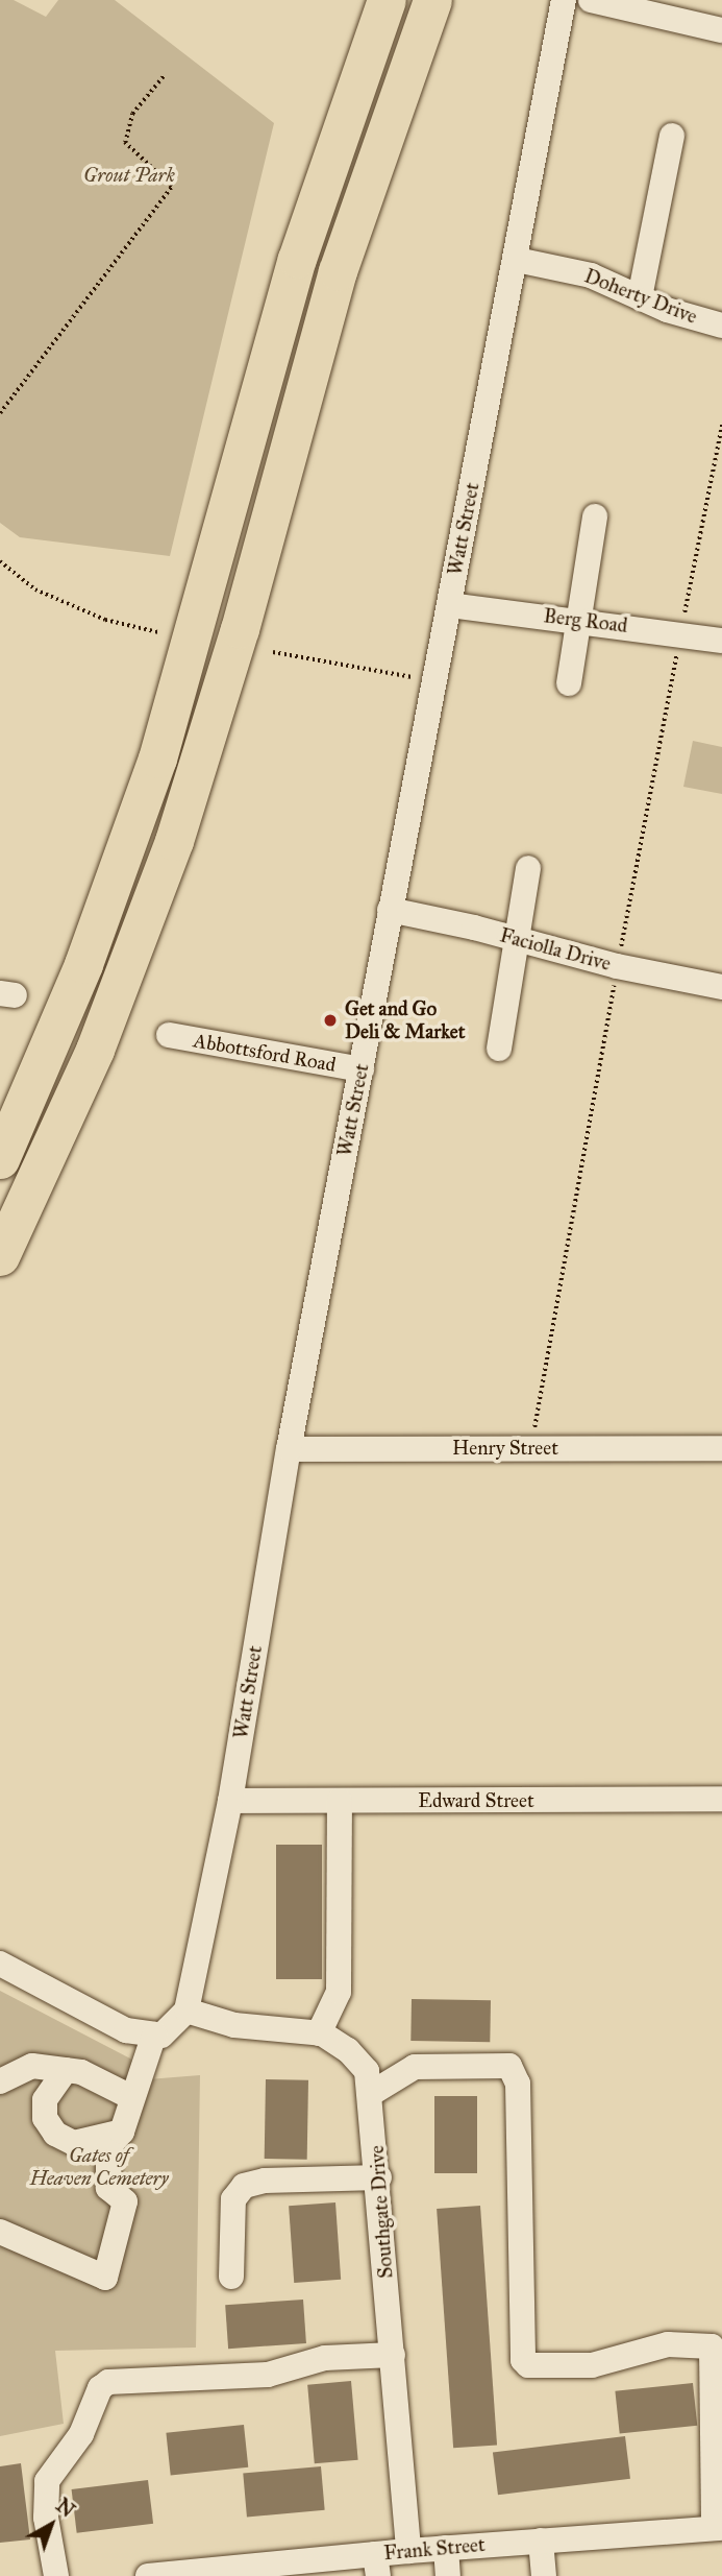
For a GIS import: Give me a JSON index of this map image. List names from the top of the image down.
{
  "streets": {
    "street": [
      "Doherty Drive",
      "Watt Street",
      "Berg Road",
      "Faciolla Drive",
      "Abbottsford Road",
      "Henry Street",
      "Edward Street",
      "Southgate Drive",
      "Frank Street"
    ]
  },
  "crossings": [
    ["Doherty Drive", "Watt Street"],
    ["Watt Street", "Berg Road"],
    ["Watt Street", "Faciolla Drive"],
    ["Watt Street", "Abbottsford Road"],
    ["Watt Street", "Henry Street"],
    ["Watt Street", "Edward Street"],
    ["Watt Street", "Southgate Drive"],
    ["Southgate Drive", "Frank Street"]
  ],
  "parks": ["Grout Park", "Gates of Heaven Cemetery"],
  "places": ["Get and Go Deli & Market"],
  "north": "top right"
}
